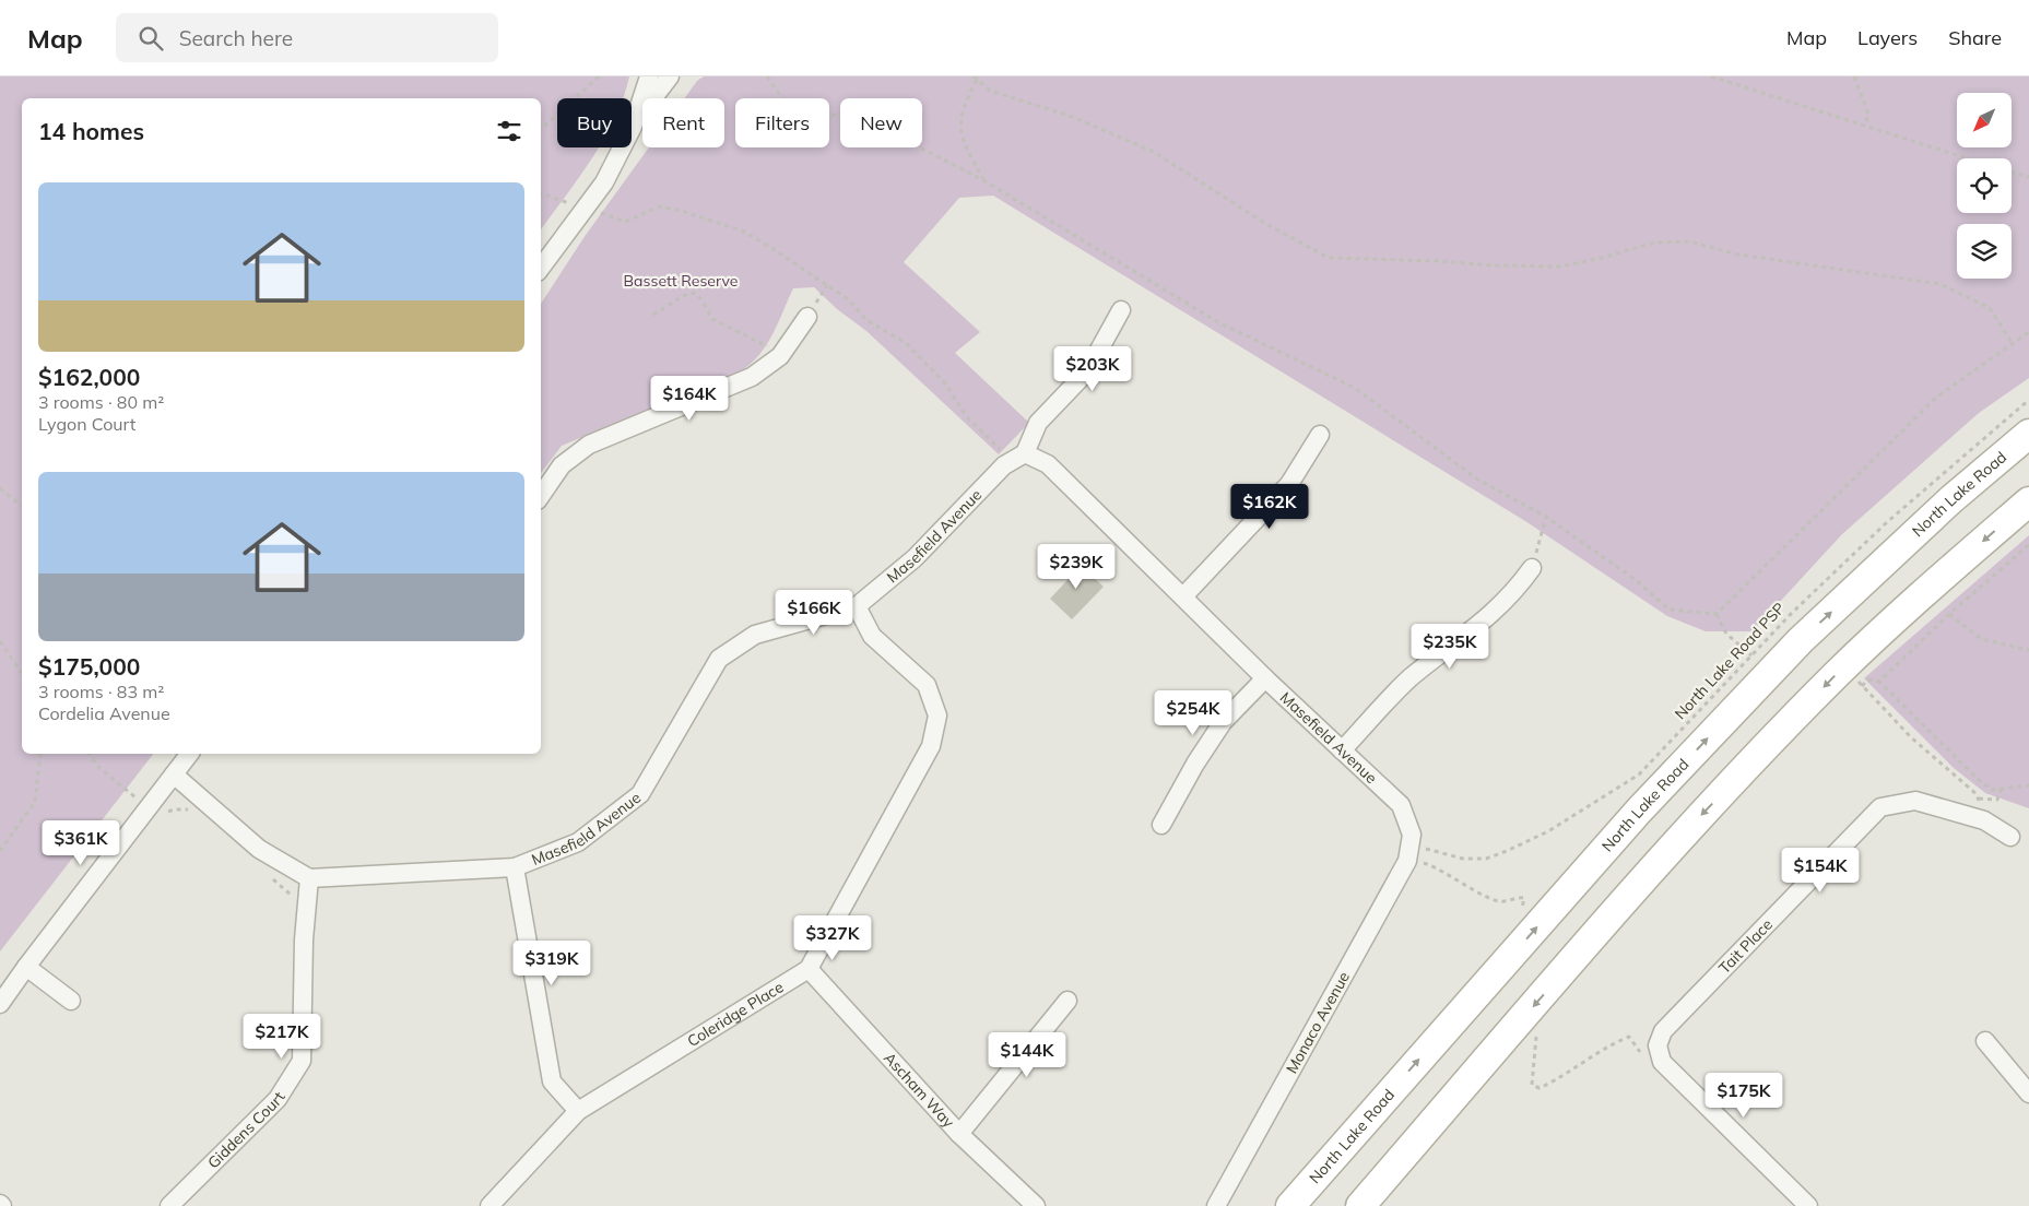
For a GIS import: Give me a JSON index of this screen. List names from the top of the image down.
{
  "streets": {
    "main road": ["North Lake Road"],
    "street": [
      "Masefield Avenue",
      "Tait Place",
      "Coleridge Place",
      "Monaco Avenue",
      "Ascham Way",
      "Giddens Court"
    ],
    "path": ["North Lake Road PSP"]
  },
  "crossings": [
    ["Masefield Avenue", "North Lake Road PSP"],
    ["Masefield Avenue", "Coleridge Place"],
    ["Masefield Avenue", "Monaco Avenue"],
    ["Masefield Avenue", "Giddens Court"],
    ["North Lake Road PSP", "Monaco Avenue"],
    ["Coleridge Place", "Ascham Way"]
  ],
  "parks": ["Bassett Reserve"],
  "north": "bottom left",
  "page": {
    "header": "Map",
    "search": "Search here",
    "nav": ["Map", "Layers", "Share"],
    "chip": [
      "Buy",
      "Rent",
      "Filters",
      "New"
    ],
    "heading": "14 homes",
    "list": [
      {
        "name": "$162,000",
        "note": "3 rooms · 80 m² · Lygon Court"
      },
      {
        "name": "$175,000",
        "note": "3 rooms · 83 m² · Cordelia Avenue"
      }
    ],
    "price": [
      "$203K",
      "$164K",
      "$162K",
      "$239K",
      "$166K",
      "$235K",
      "$254K",
      "$361K",
      "$154K",
      "$327K",
      "$319K",
      "$217K",
      "$144K",
      "$175K"
    ]
  }
}
